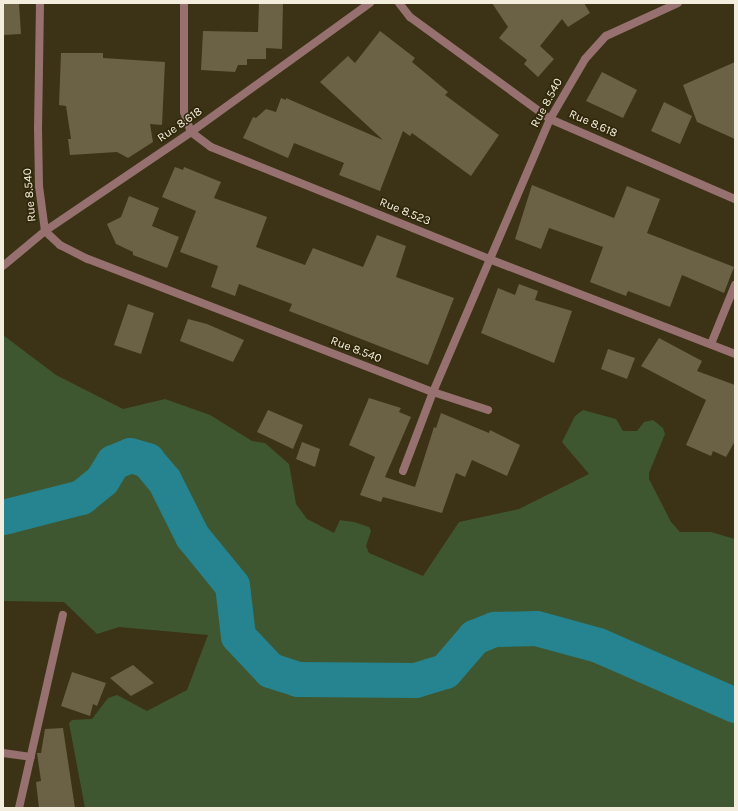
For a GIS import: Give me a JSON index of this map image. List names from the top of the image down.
{
  "streets": {
    "street": ["Rue 8.540", "Rue 8.618", "Rue 8.523"]
  },
  "crossings": [
    ["Rue 8.540", "Rue 8.618"],
    ["Rue 8.540", "Rue 8.523"],
    ["Rue 8.618", "Rue 8.523"]
  ]
}
